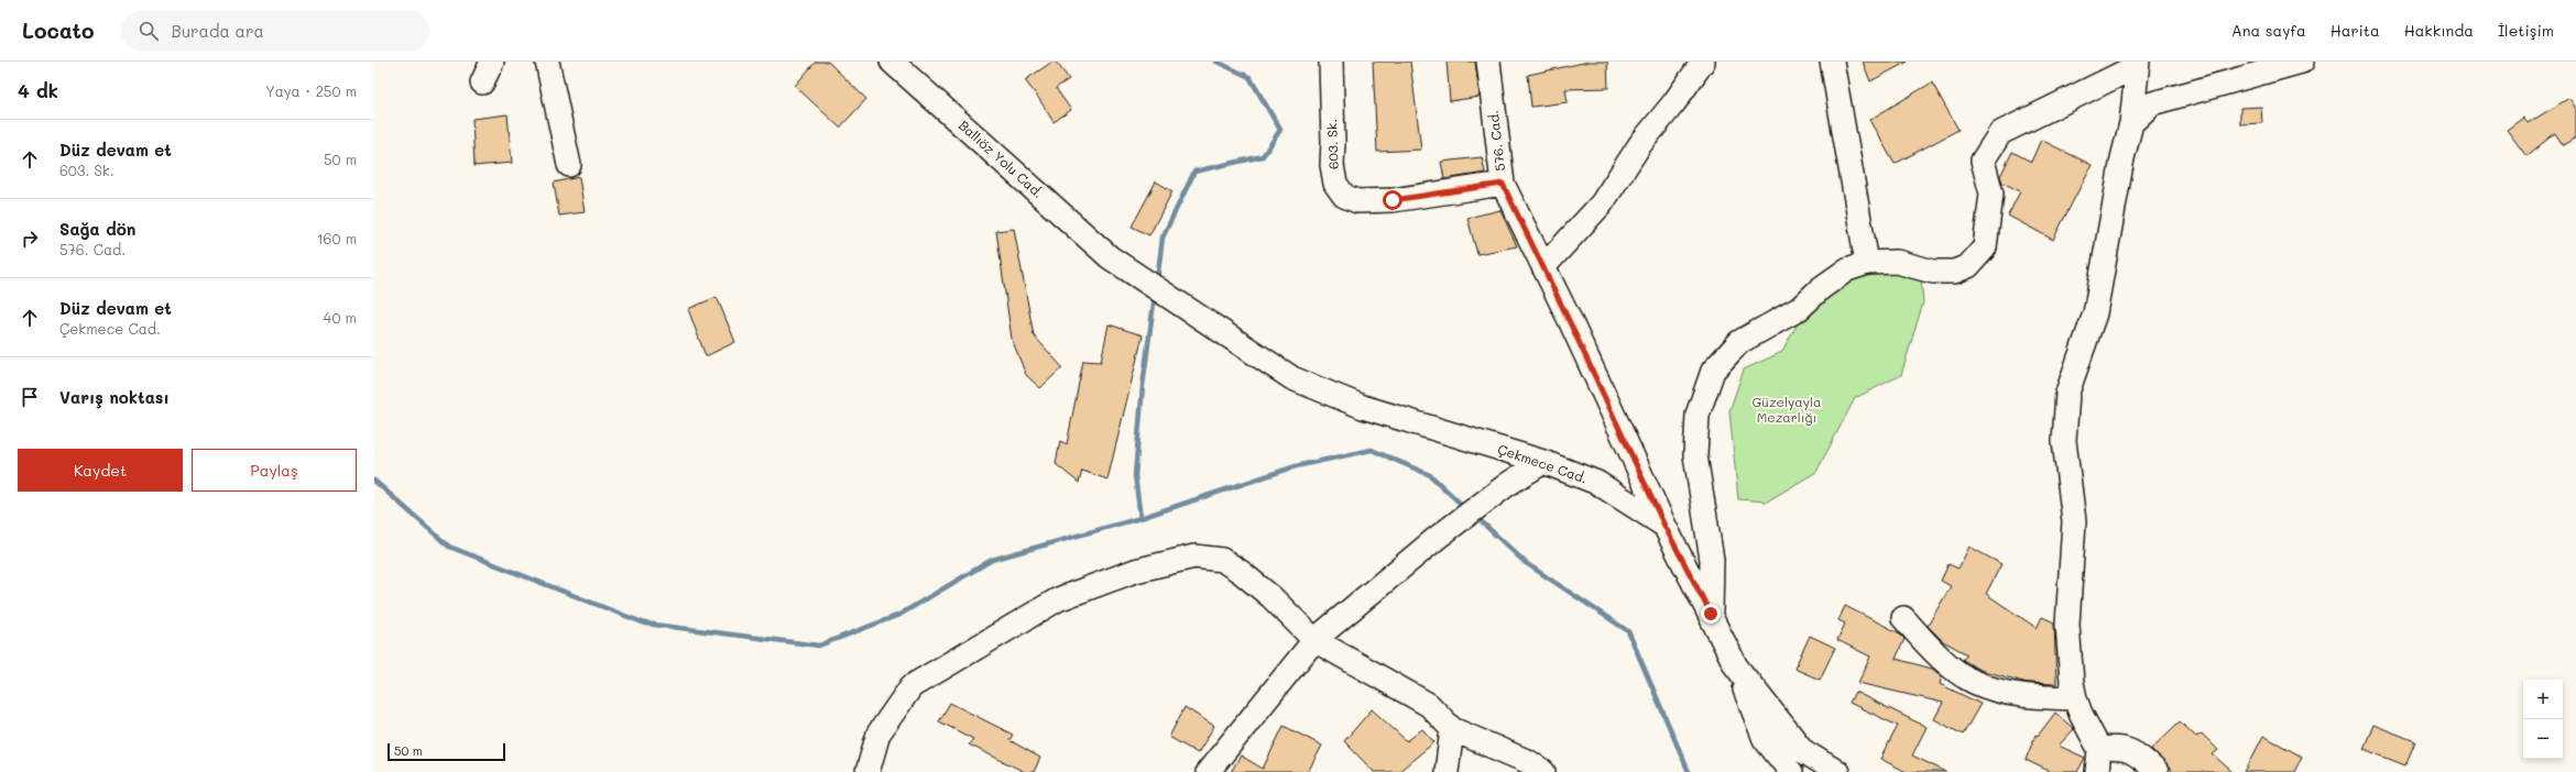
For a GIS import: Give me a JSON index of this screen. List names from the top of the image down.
{
  "streets": {
    "street": [
      "576. Cad.",
      "603. Sk.",
      "Ballıöz Yolu Cad.",
      "Çekmece Cad."
    ]
  },
  "crossings": [
    ["576. Cad.", "603. Sk."],
    ["576. Cad.", "Çekmece Cad."],
    ["Ballıöz Yolu Cad.", "Çekmece Cad."]
  ],
  "parks": ["Güzelyayla Mezarlığı"],
  "scale_bar": "50 m",
  "page": {
    "header": "Locato",
    "search": "Burada ara",
    "nav": [
      "Ana sayfa",
      "Harita",
      "Hakkında",
      "İletişim"
    ],
    "heading": ["4 dk", "Yaya · 250 m"],
    "list": [
      ["Düz devam et", "603. Sk.", "50 m"],
      ["Sağa dön", "576. Cad.", "160 m"],
      ["Düz devam et", "Çekmece Cad.", "40 m"],
      "Varış noktası"
    ],
    "buttons": ["Kaydet", "Paylaş"],
    "map_buttons": ["+", "−"],
    "scale": "50 m"
  }
}
